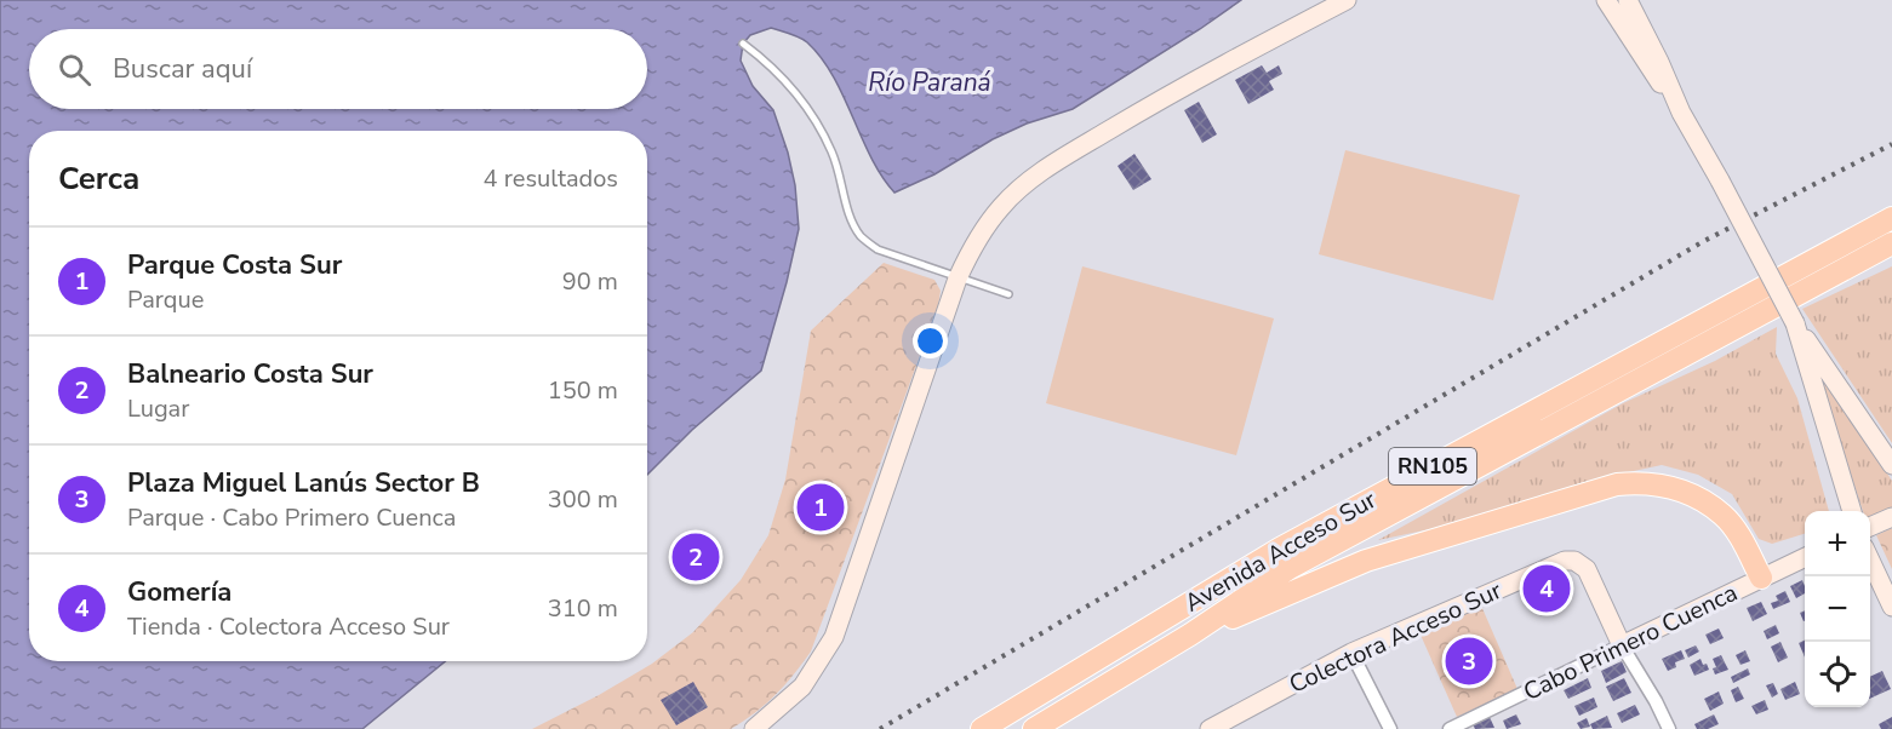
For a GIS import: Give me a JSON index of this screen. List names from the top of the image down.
{
  "streets": {
    "highway": ["RN105", "Avenida Acceso Sur"],
    "main road": ["Colectora Acceso Sur", "Cabo Primero Cuenca"]
  },
  "crossings": [
    ["Colectora Acceso Sur", "Cabo Primero Cuenca"]
  ],
  "water": ["Río Paraná"],
  "page": {
    "search": "Buscar aquí",
    "heading": ["Cerca", "4 resultados"],
    "list": [
      {
        "mark": "1",
        "name": "Parque Costa Sur",
        "note": "Parque",
        "value": "90 m"
      },
      {
        "mark": "2",
        "name": "Balneario Costa Sur",
        "note": "Lugar",
        "value": "150 m"
      },
      {
        "mark": "3",
        "name": "Plaza Miguel Lanús Sector B",
        "note": "Parque · Cabo Primero Cuenca",
        "value": "300 m"
      },
      {
        "mark": "4",
        "name": "Gomería",
        "note": "Tienda · Colectora Acceso Sur",
        "value": "310 m"
      }
    ],
    "pins": [
      "1",
      "2",
      "4",
      "3"
    ],
    "map_buttons": ["+", "−"]
  }
}
